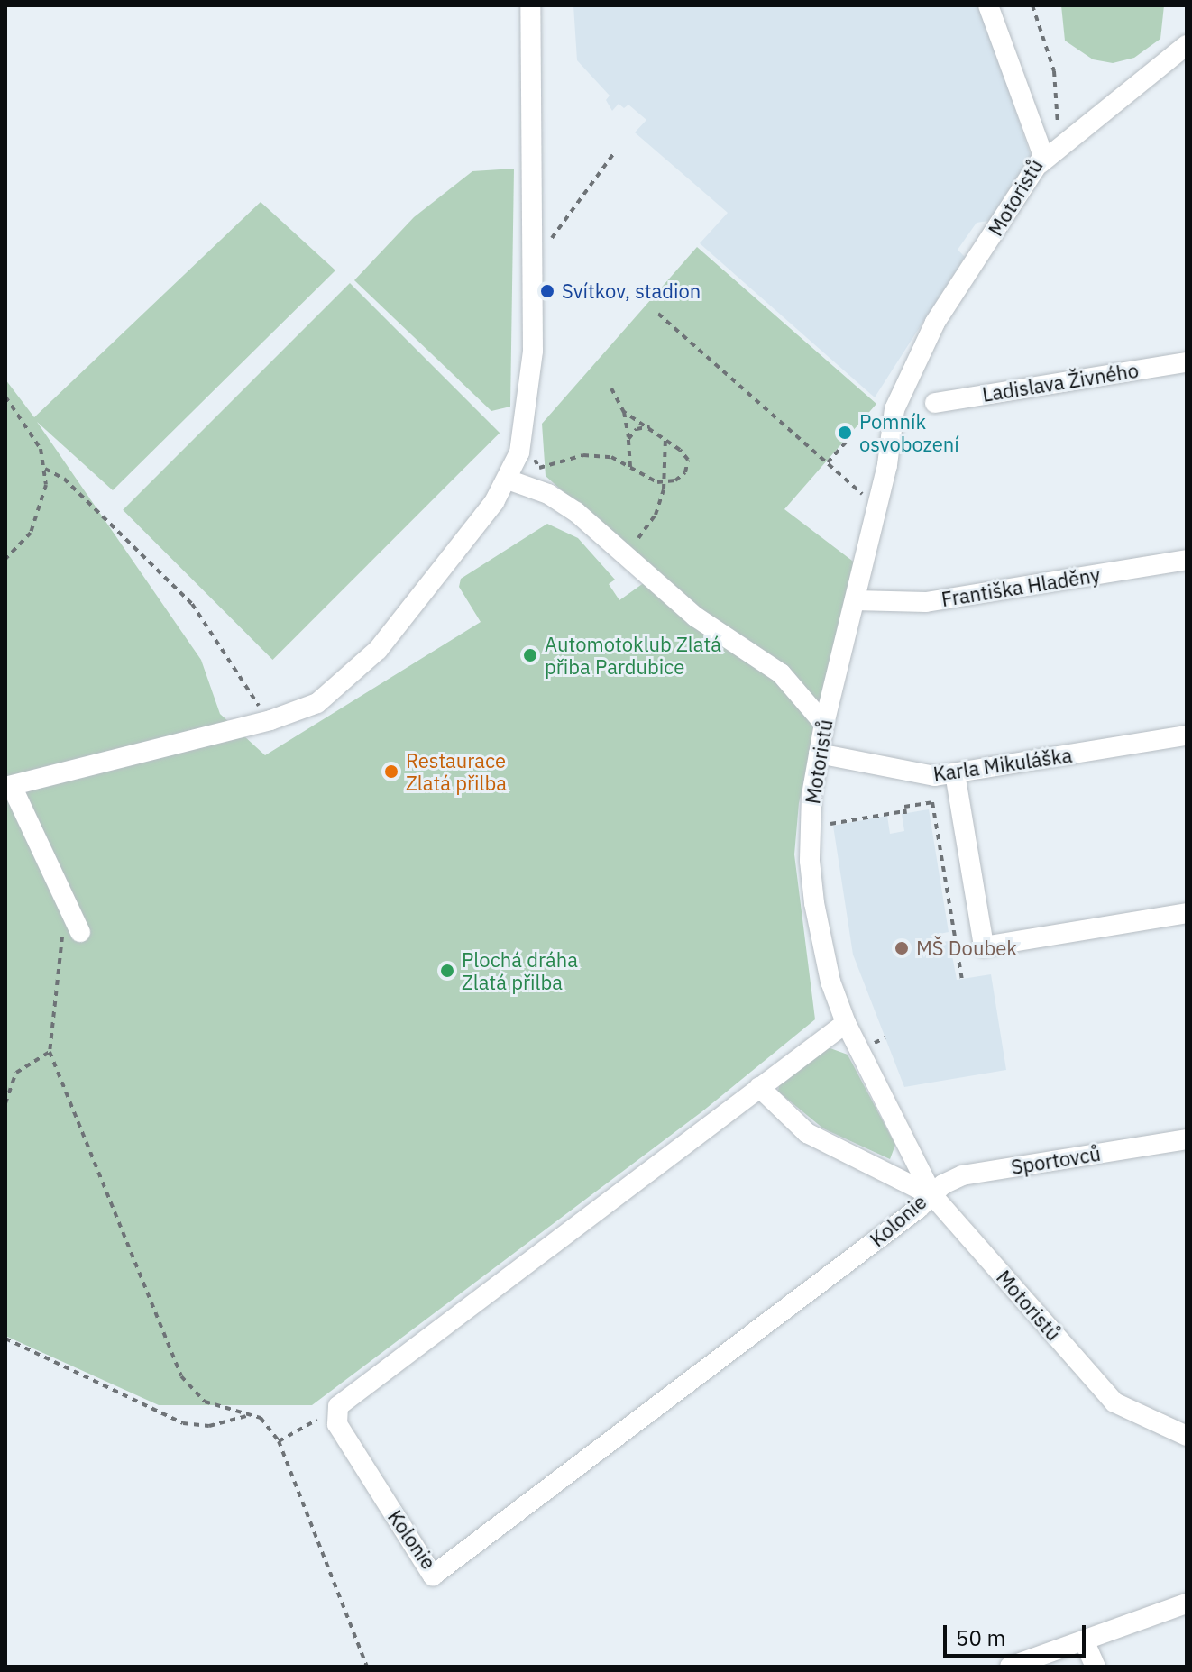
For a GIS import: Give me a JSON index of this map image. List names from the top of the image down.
{
  "streets": {
    "street": [
      "Motoristů",
      "Ladislava Živného",
      "Františka Hladěny",
      "Karla Mikuláška",
      "Sportovců",
      "Kolonie"
    ]
  },
  "crossings": [
    ["Motoristů", "Františka Hladěny"],
    ["Motoristů", "Karla Mikuláška"],
    ["Motoristů", "Sportovců"],
    ["Motoristů", "Kolonie"],
    ["Sportovců", "Kolonie"]
  ],
  "places": [
    "Svítkov, stadion",
    "Pomník osvobození",
    "Automotoklub Zlatá přiba Pardubice",
    "Restaurace Zlatá přilba",
    "MŠ Doubek",
    "Plochá dráha Zlatá přilba"
  ],
  "scale_bar": "50 m"
}
